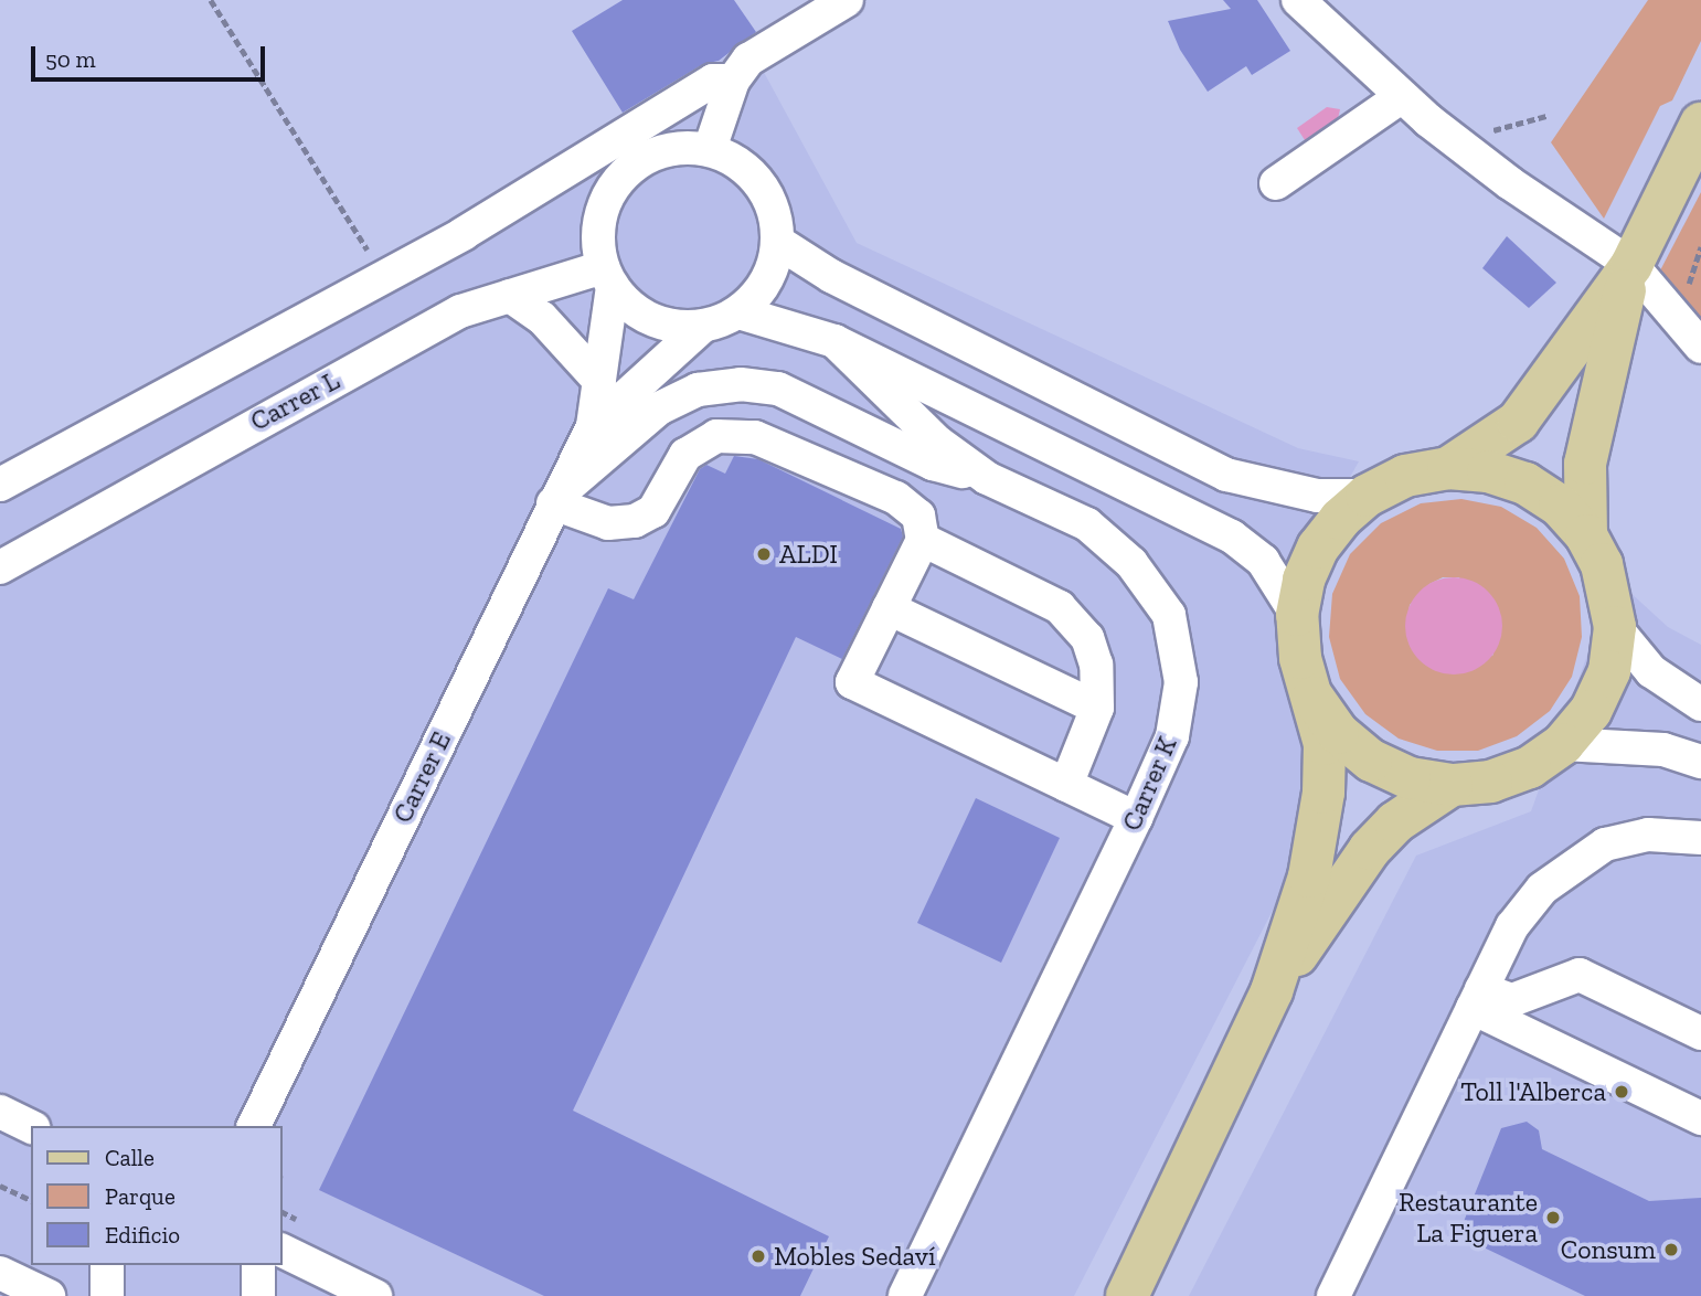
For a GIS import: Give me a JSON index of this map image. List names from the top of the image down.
{
  "streets": {
    "street": ["Carrer L", "Carrer E", "Carrer K"]
  },
  "places": [
    "ALDI",
    "Toll l'Alberca",
    "Restaurante La Figuera",
    "Consum",
    "Mobles Sedaví"
  ],
  "legend": ["Calle", "Parque", "Edificio"],
  "scale_bar": "50 m"
}
